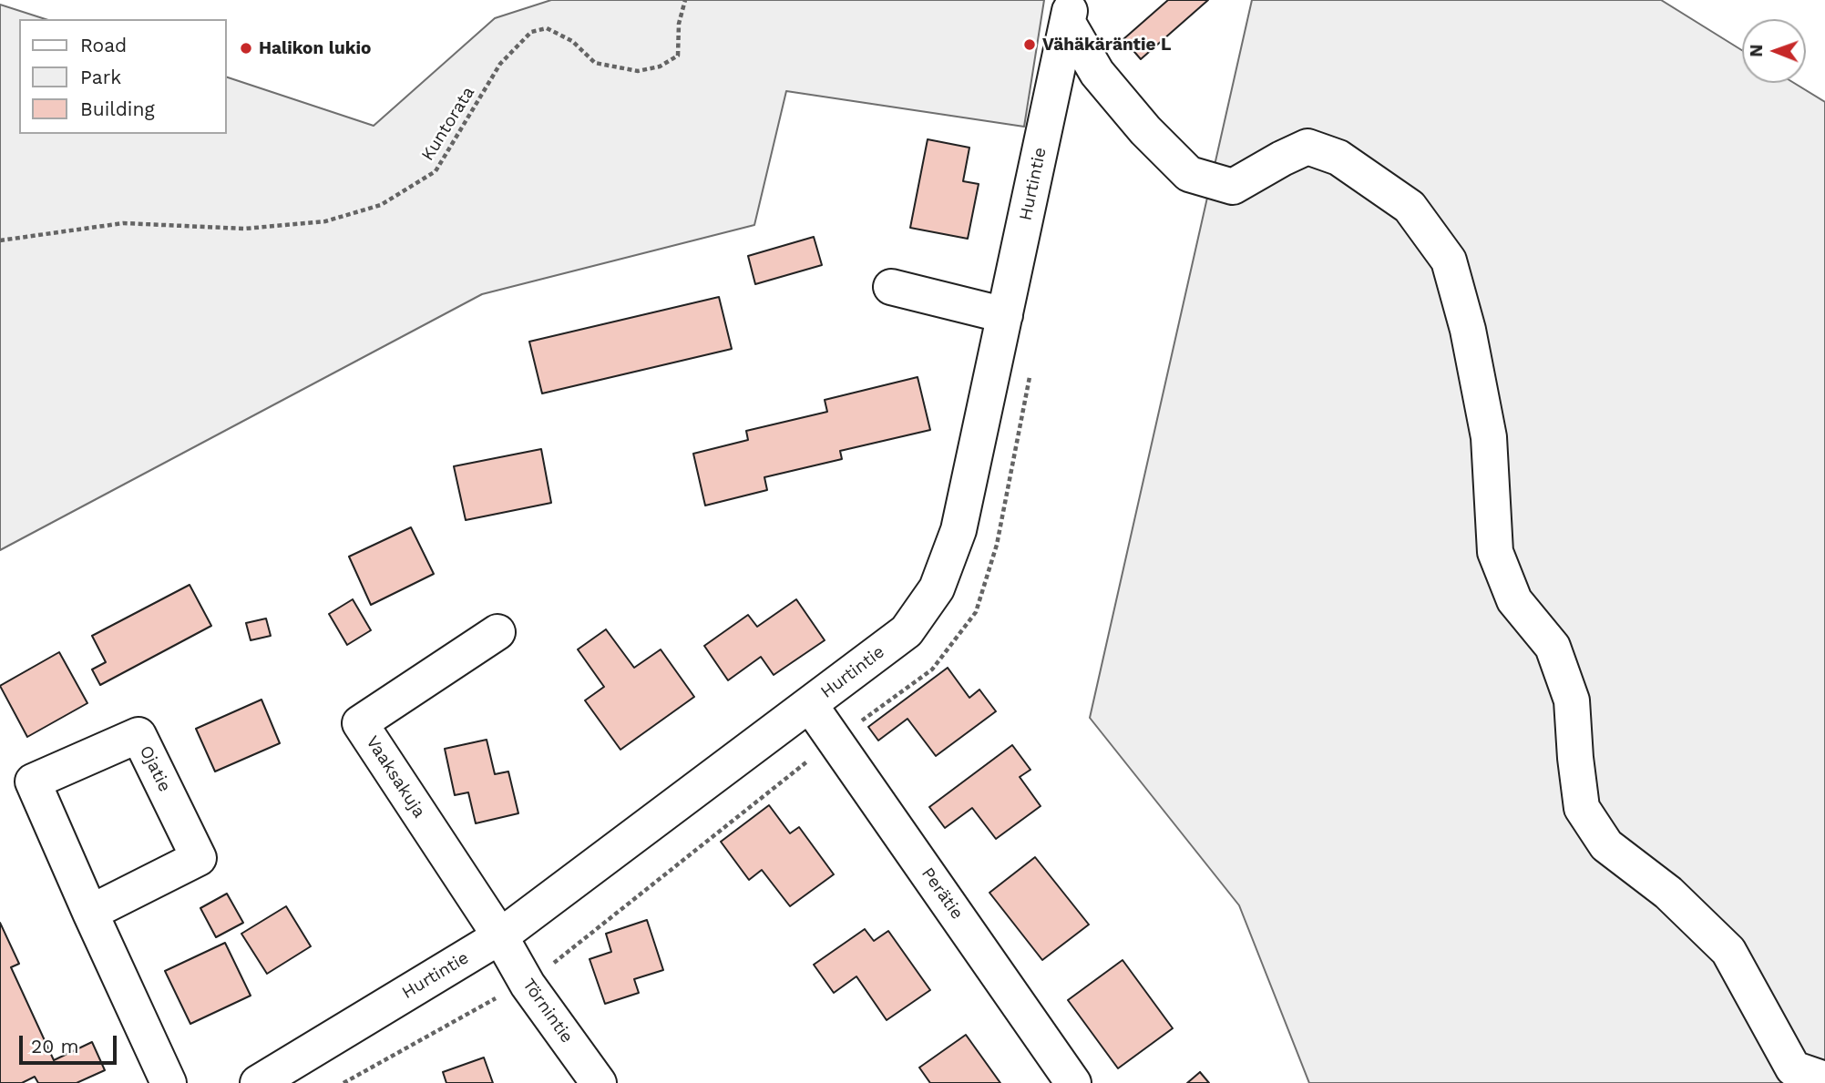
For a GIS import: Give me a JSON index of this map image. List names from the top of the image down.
{
  "streets": {
    "street": [
      "Hurtintie",
      "Ojatie",
      "Vaaksakuja",
      "Perätie",
      "Törnintie"
    ],
    "path": ["Kuntorata"]
  },
  "crossings": [
    ["Hurtintie", "Vaaksakuja"],
    ["Hurtintie", "Perätie"],
    ["Hurtintie", "Törnintie"],
    ["Vaaksakuja", "Törnintie"]
  ],
  "places": ["Vähäkäräntie L", "Halikon lukio"],
  "legend": ["Road", "Park", "Building"],
  "scale_bar": "20 m",
  "north": "left"
}
